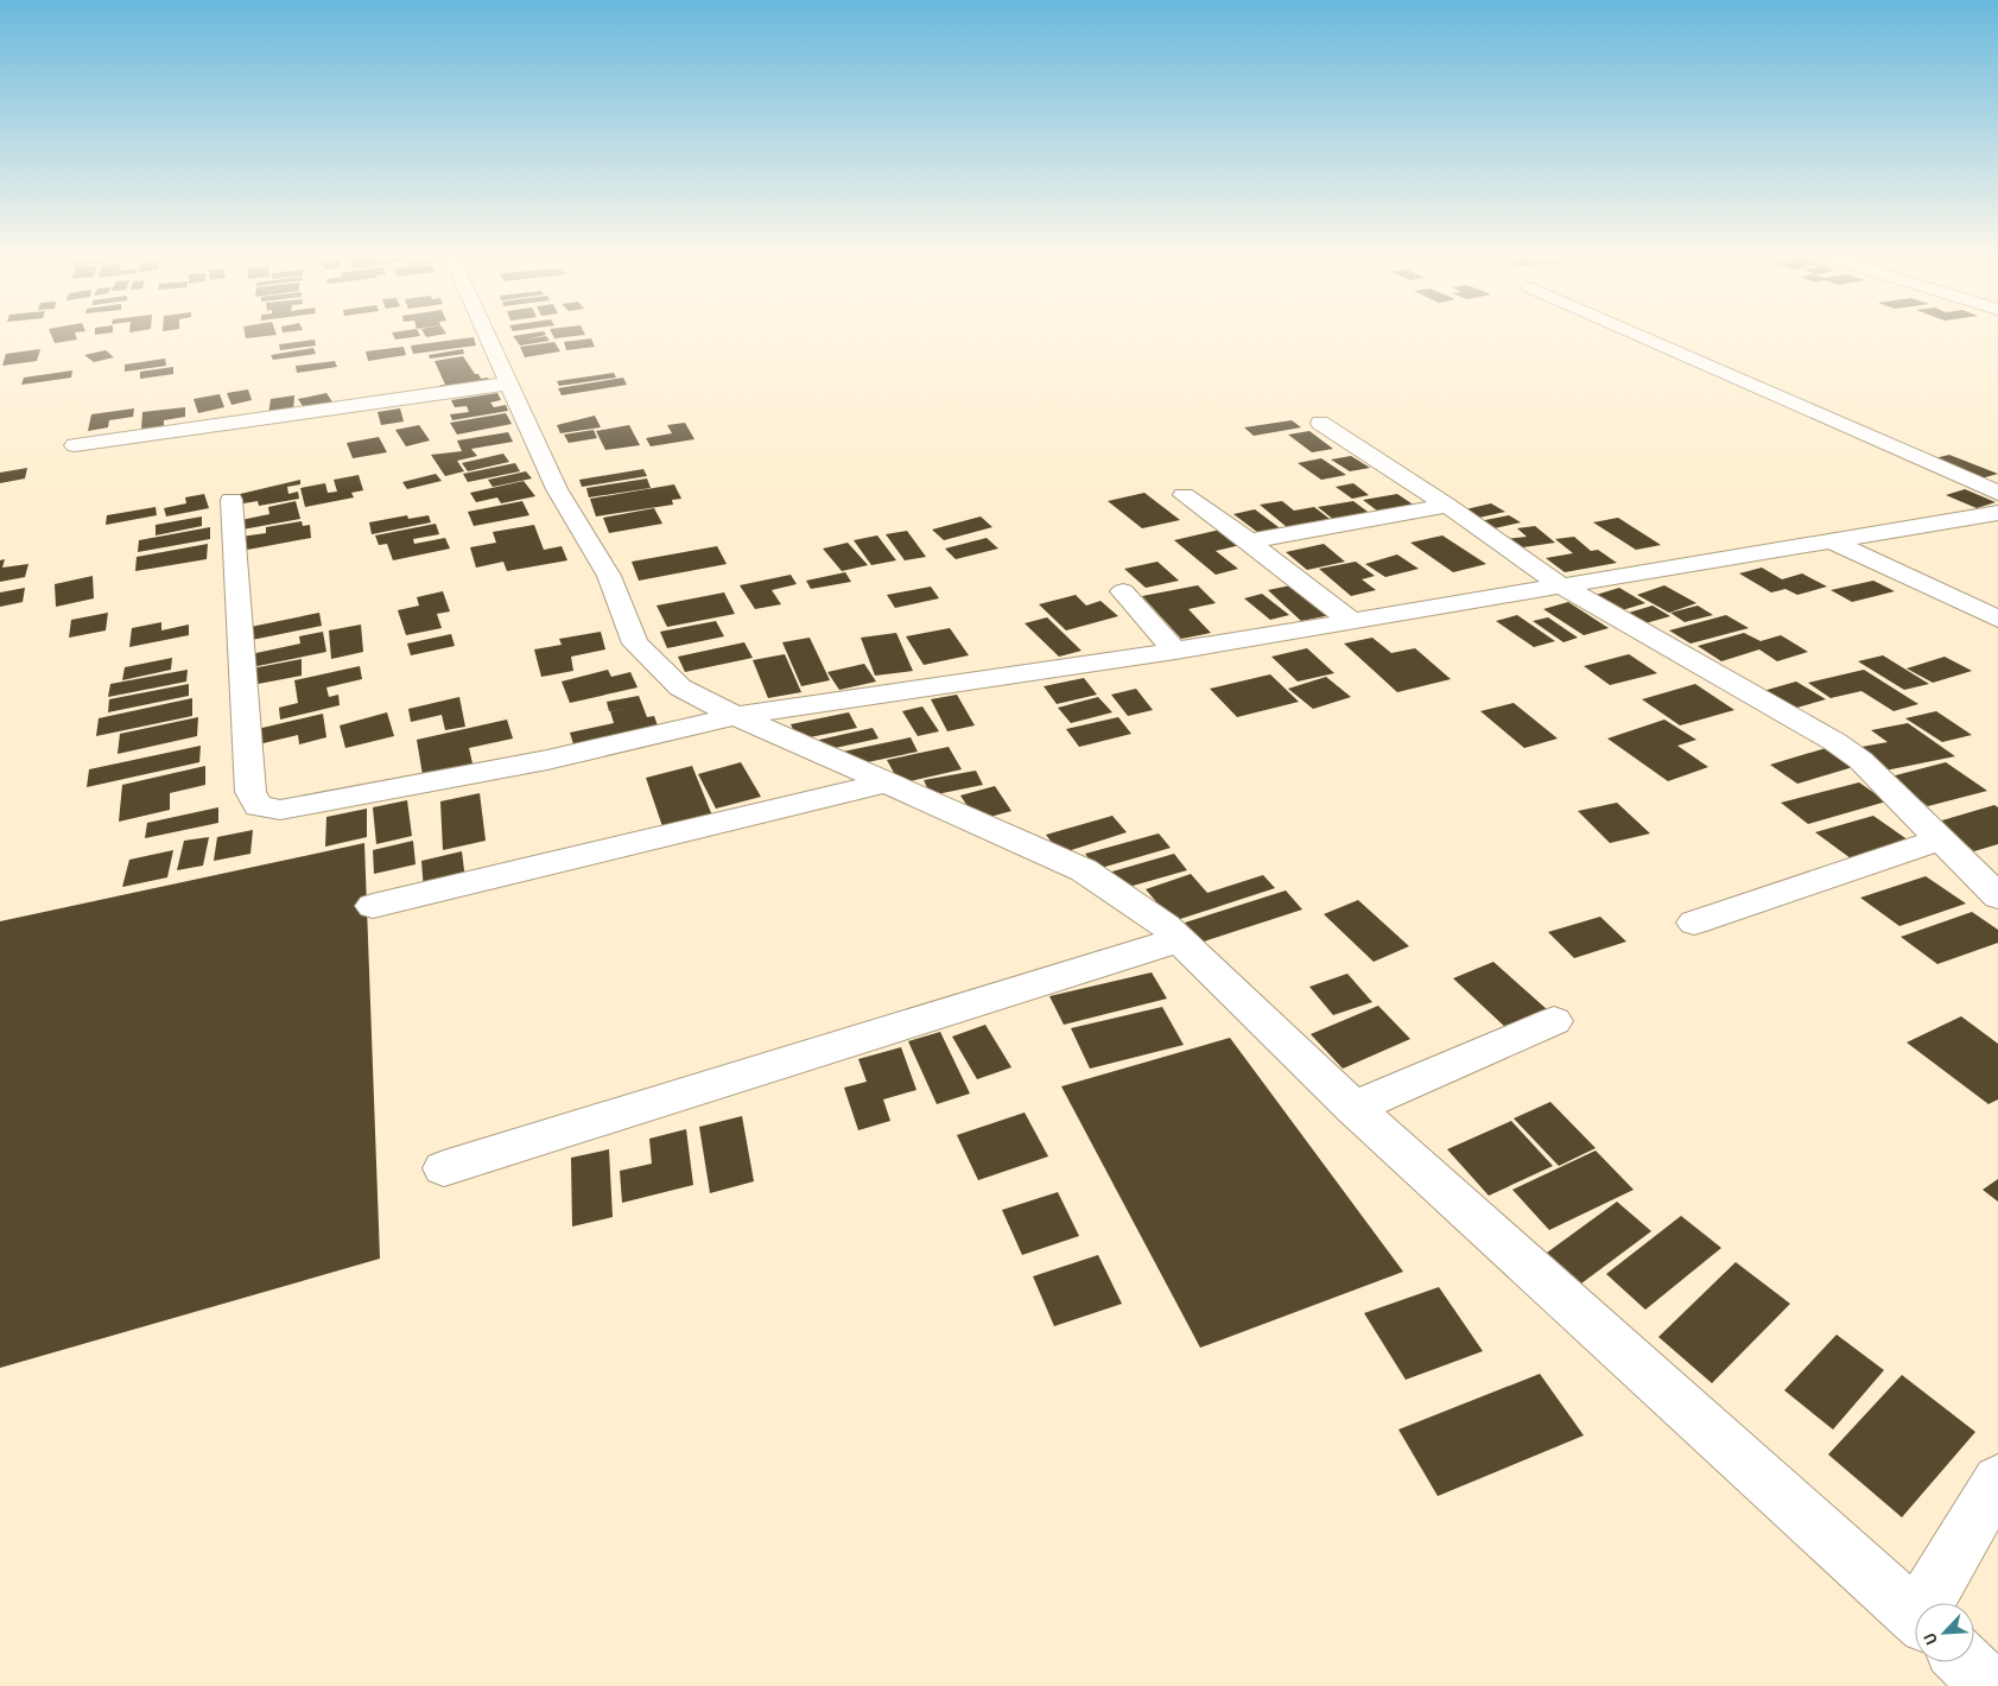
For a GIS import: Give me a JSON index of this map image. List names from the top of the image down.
{
  "north": "bottom left"
}
